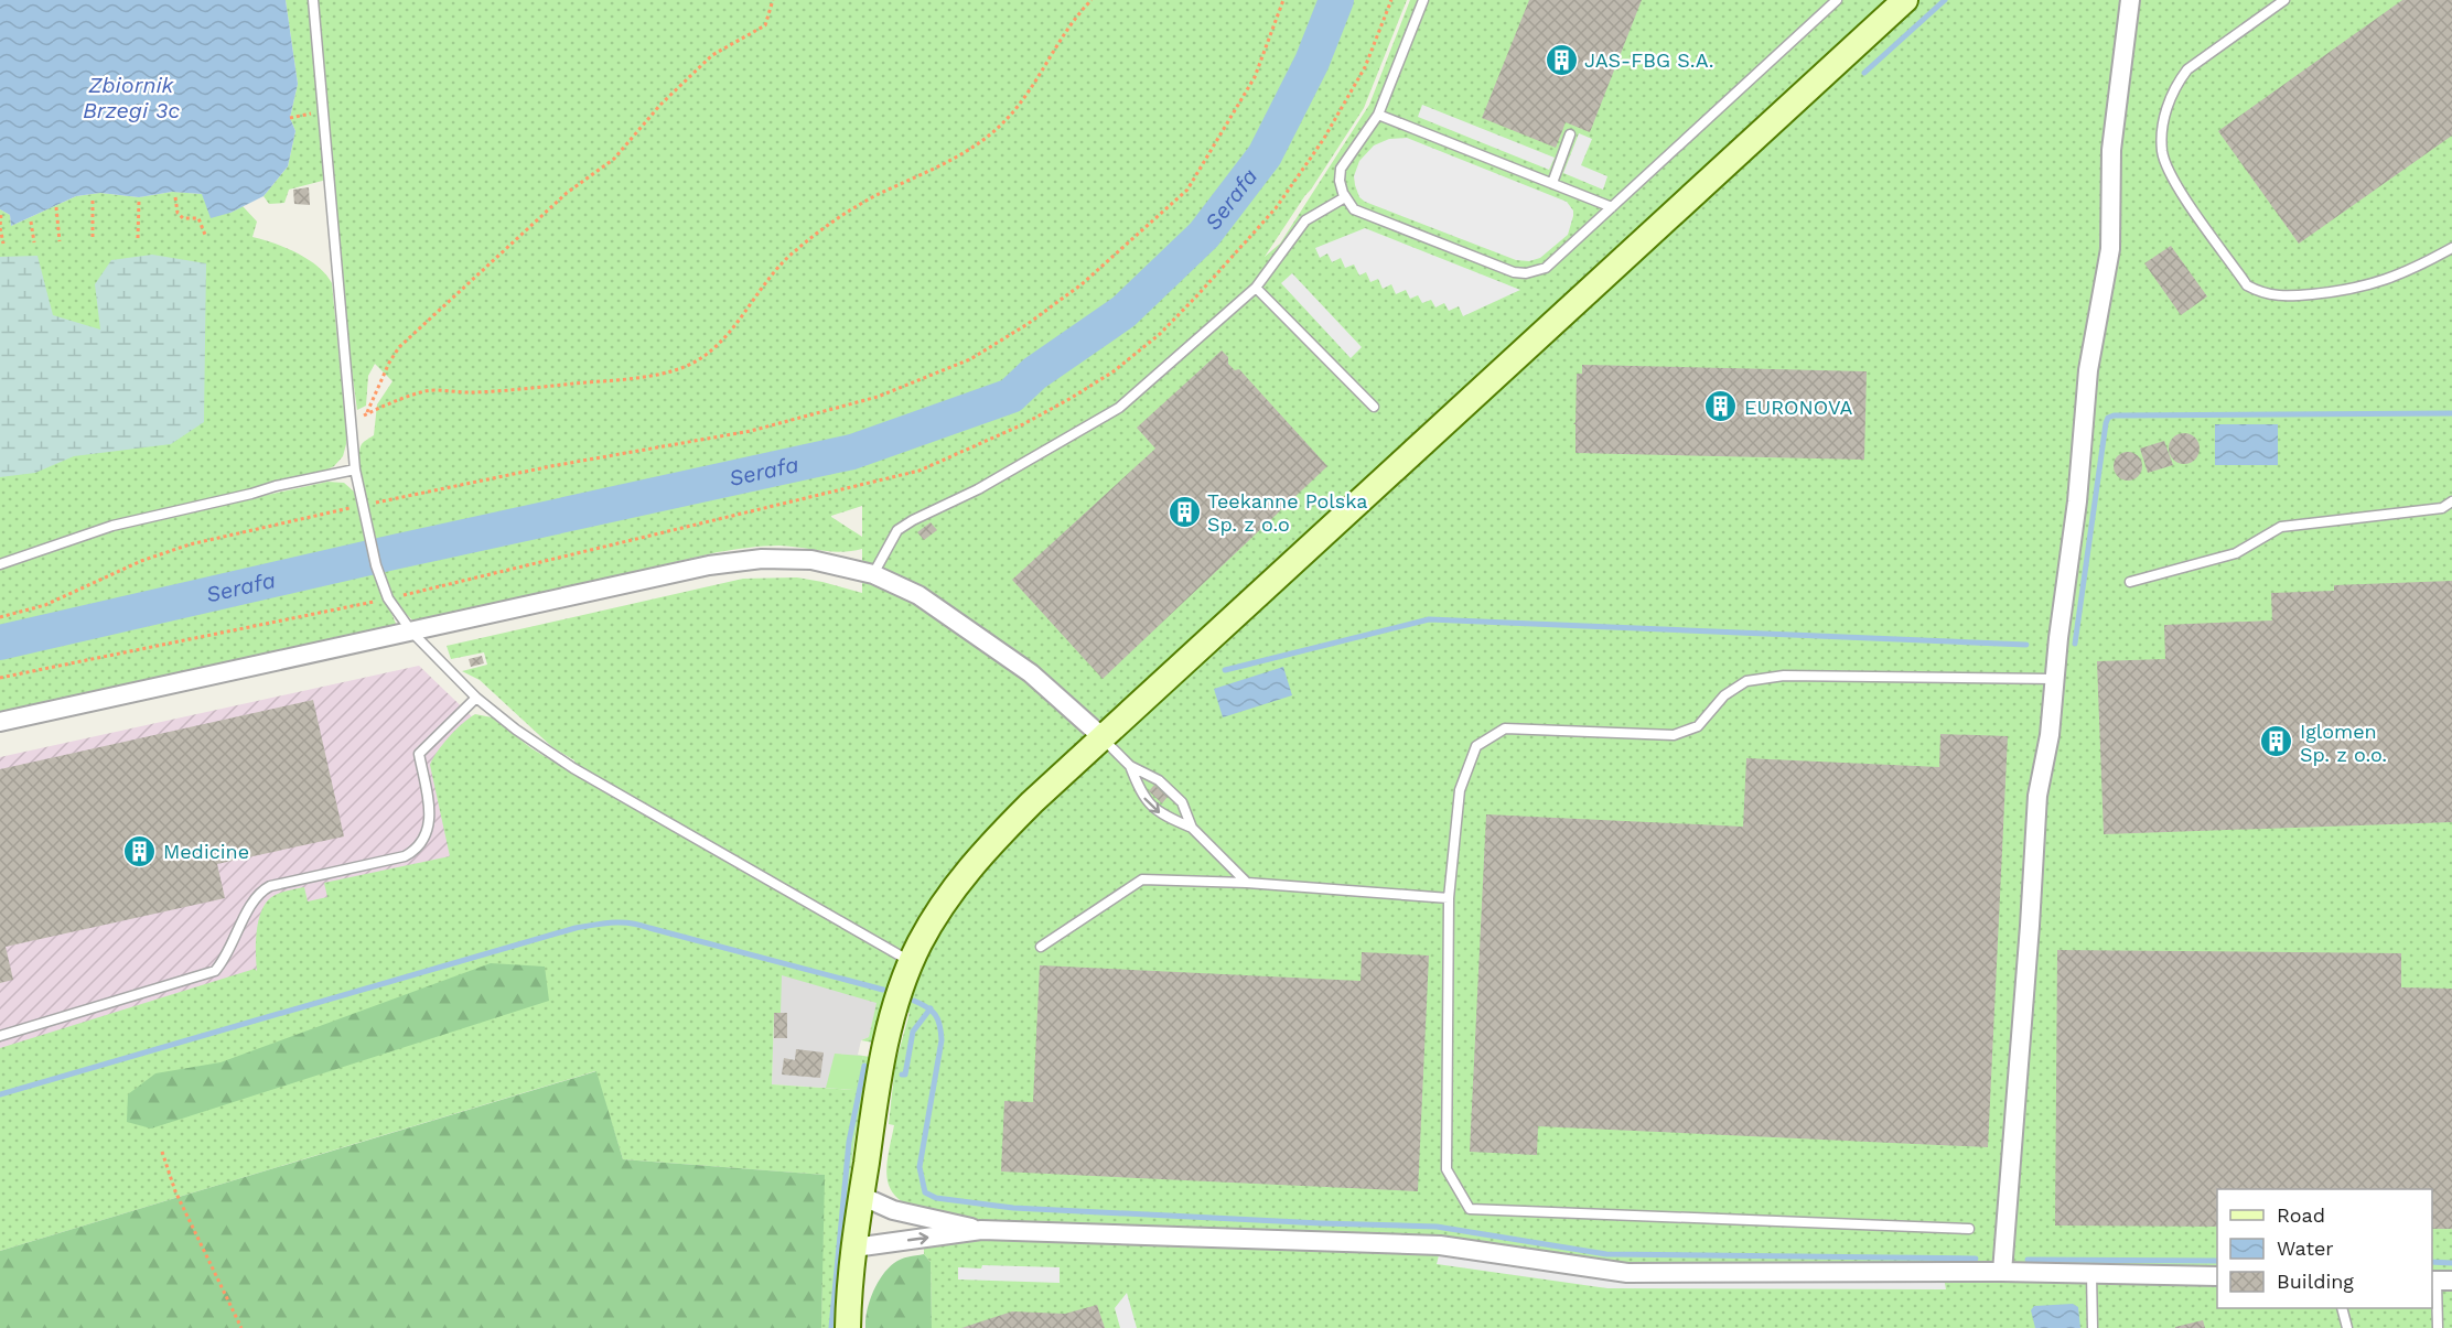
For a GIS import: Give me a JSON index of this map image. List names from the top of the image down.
{
  "water": ["Zbiornik Brzegi 3c", "Serafa"],
  "places": {
    "building": [
      "JAS-FBG S.A.",
      "EURONOVA",
      "Teekanne Polska Sp. z o.o",
      "Iglomen Sp. z o.o.",
      "Medicine"
    ]
  },
  "legend": ["Road", "Water", "Building"]
}
